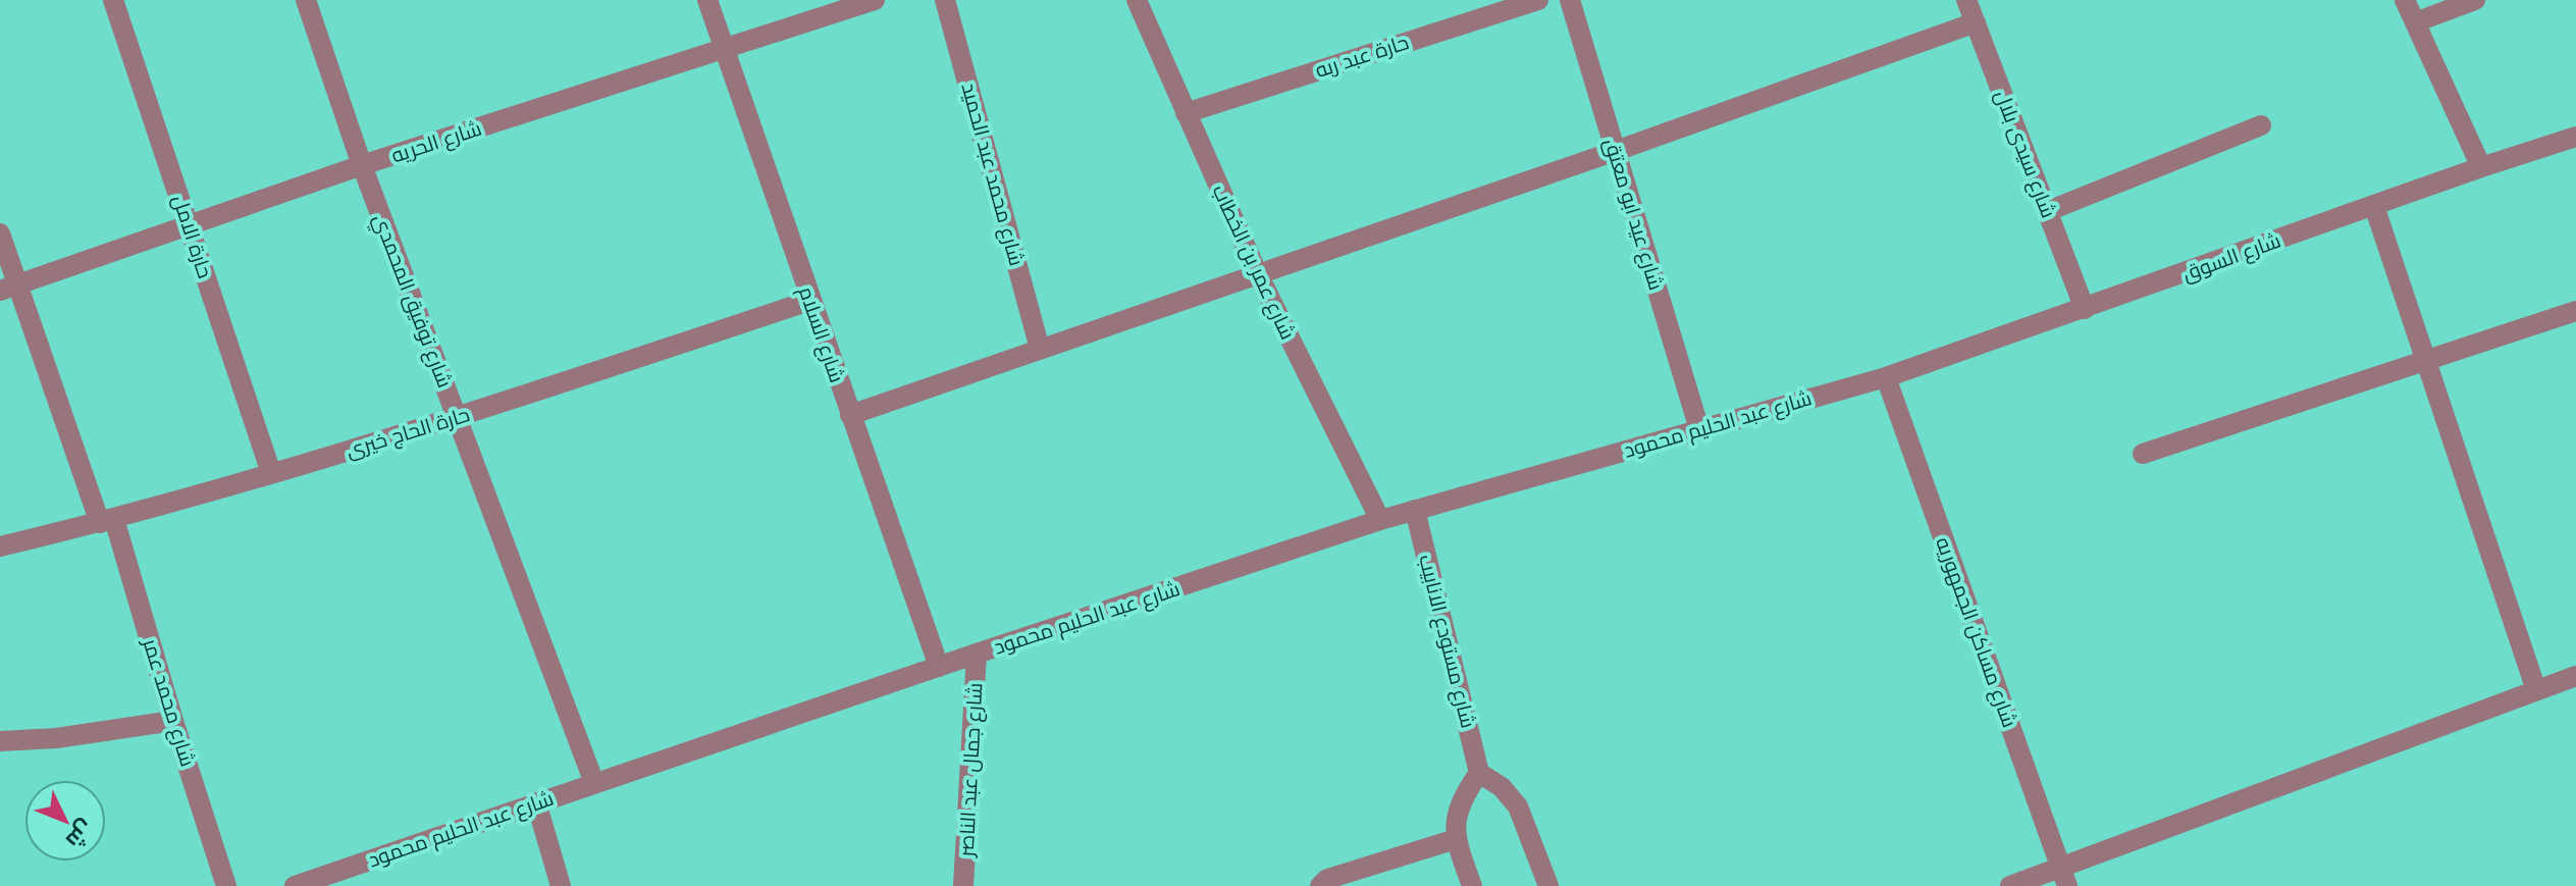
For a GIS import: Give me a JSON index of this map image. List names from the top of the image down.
{
  "streets": {
    "street": [
      "حارة عبد ربه",
      "شارع الحريه",
      "شارع سيدى بلال",
      "شارع محمد عبد الحميد",
      "شارع عيد ابو معتق",
      "حارة الامل",
      "شارع السوق",
      "شارع عمر بن الخطاب",
      "شارع توفيق المحمدي",
      "شارع السلام",
      "شارع عبد الحليم محمود",
      "حارة الحاج خيرى",
      "شارع مساكن الجمهوريه",
      "شارع مستودع الانابيب",
      "شارع محمد عمر",
      "شارع جمال عبد الناصر"
    ]
  },
  "crossings": [
    ["حارة عبد ربه", "شارع عمر بن الخطاب"],
    ["شارع الحريه", "حارة الامل"],
    ["شارع الحريه", "شارع توفيق المحمدي"],
    ["شارع الحريه", "شارع السلام"],
    ["شارع الحريه", "شارع محمد عمر"],
    ["شارع سيدى بلال", "شارع السوق"],
    ["شارع عيد ابو معتق", "شارع عبد الحليم محمود"],
    ["حارة الامل", "حارة الحاج خيرى"],
    ["شارع السوق", "شارع عبد الحليم محمود"],
    ["شارع السوق", "شارع مساكن الجمهوريه"],
    ["شارع عمر بن الخطاب", "شارع عبد الحليم محمود"],
    ["شارع توفيق المحمدي", "شارع عبد الحليم محمود"],
    ["شارع توفيق المحمدي", "حارة الحاج خيرى"],
    ["شارع السلام", "شارع عبد الحليم محمود"],
    ["شارع السلام", "حارة الحاج خيرى"],
    ["شارع عبد الحليم محمود", "شارع مساكن الجمهوريه"],
    ["شارع عبد الحليم محمود", "شارع مستودع الانابيب"],
    ["شارع عبد الحليم محمود", "شارع جمال عبد الناصر"],
    ["حارة الحاج خيرى", "شارع محمد عمر"]
  ],
  "north": "bottom right"
}
